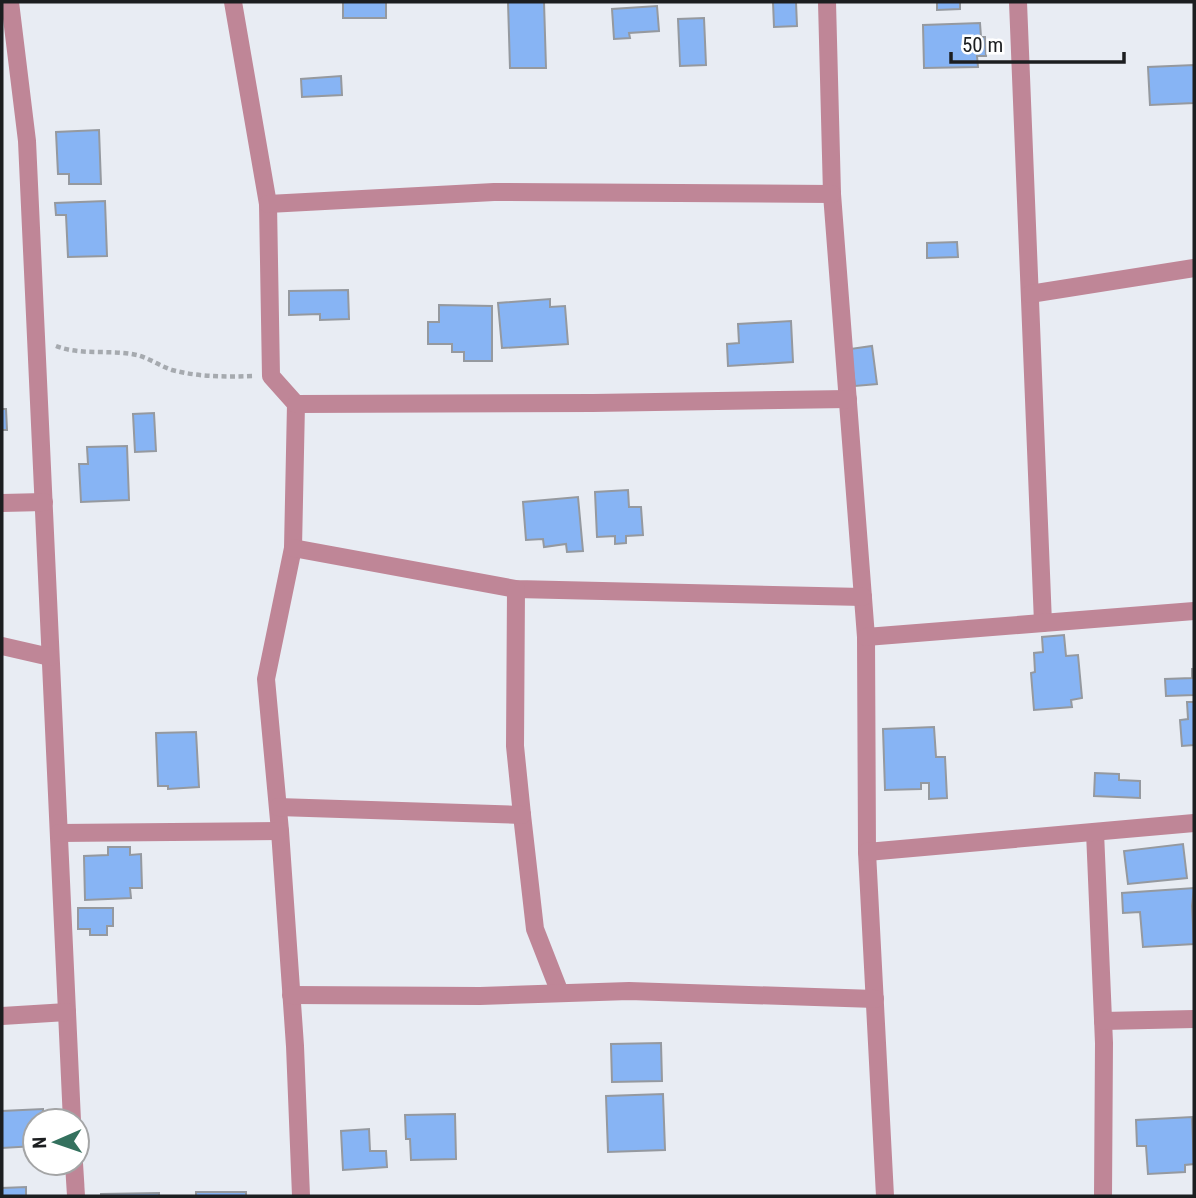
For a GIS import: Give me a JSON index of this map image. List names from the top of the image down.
{
  "scale_bar": "50 m",
  "north": "left"
}
